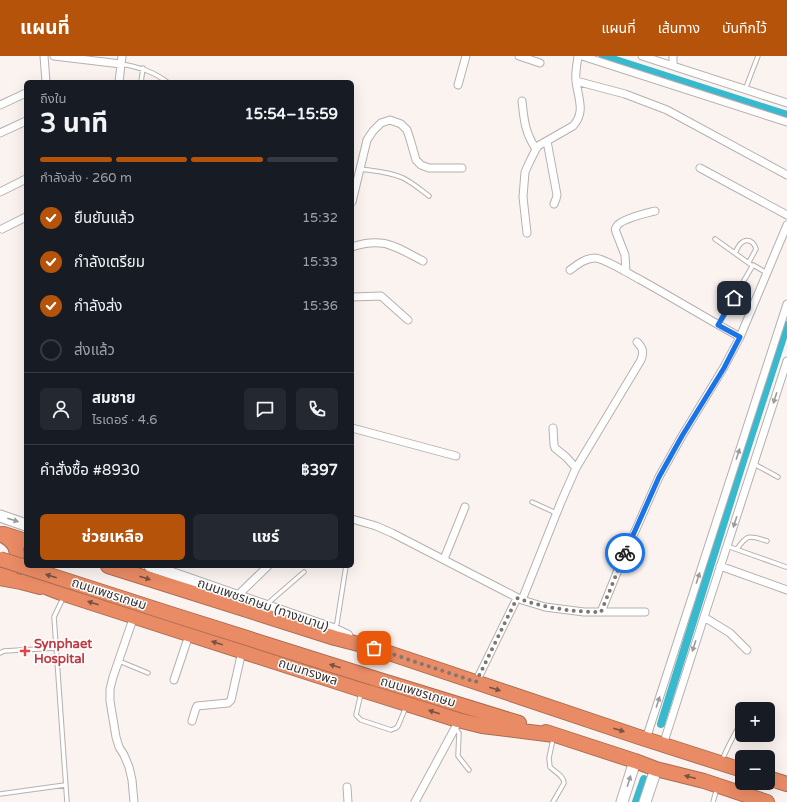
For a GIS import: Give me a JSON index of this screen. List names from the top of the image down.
{
  "streets": {
    "highway": ["ถนนเพชรเกษม", "ถนนทรงพล"],
    "main road": ["ถนนเพชรเกษม (ทางขนาน)"]
  },
  "crossings": [
    ["ถนนเพชรเกษม", "ถนนเพชรเกษม (ทางขนาน)"],
    ["ถนนเพชรเกษม", "ถนนทรงพล"]
  ],
  "places": {
    "health": ["Synphaet Hospital"]
  },
  "page": {
    "header": "แผนที่",
    "nav": ["แผนที่", "เส้นทาง", "บันทึกไว้"],
    "heading": ["3 นาที", "ถึงใน", "15:54–15:59"],
    "panel": [
      "สมชาย",
      "ไรเดอร์ · 4.6",
      "คำสั่งซื้อ #8930",
      "฿397"
    ],
    "bar": "กำลังส่ง · 260 m",
    "list": [
      ["ยืนยันแล้ว", "15:32"],
      ["กำลังเตรียม", "15:33"],
      ["กำลังส่ง", "15:36"],
      "ส่งแล้ว"
    ],
    "buttons": ["ช่วยเหลือ", "แชร์"],
    "map_buttons": ["+", "−"]
  }
}
